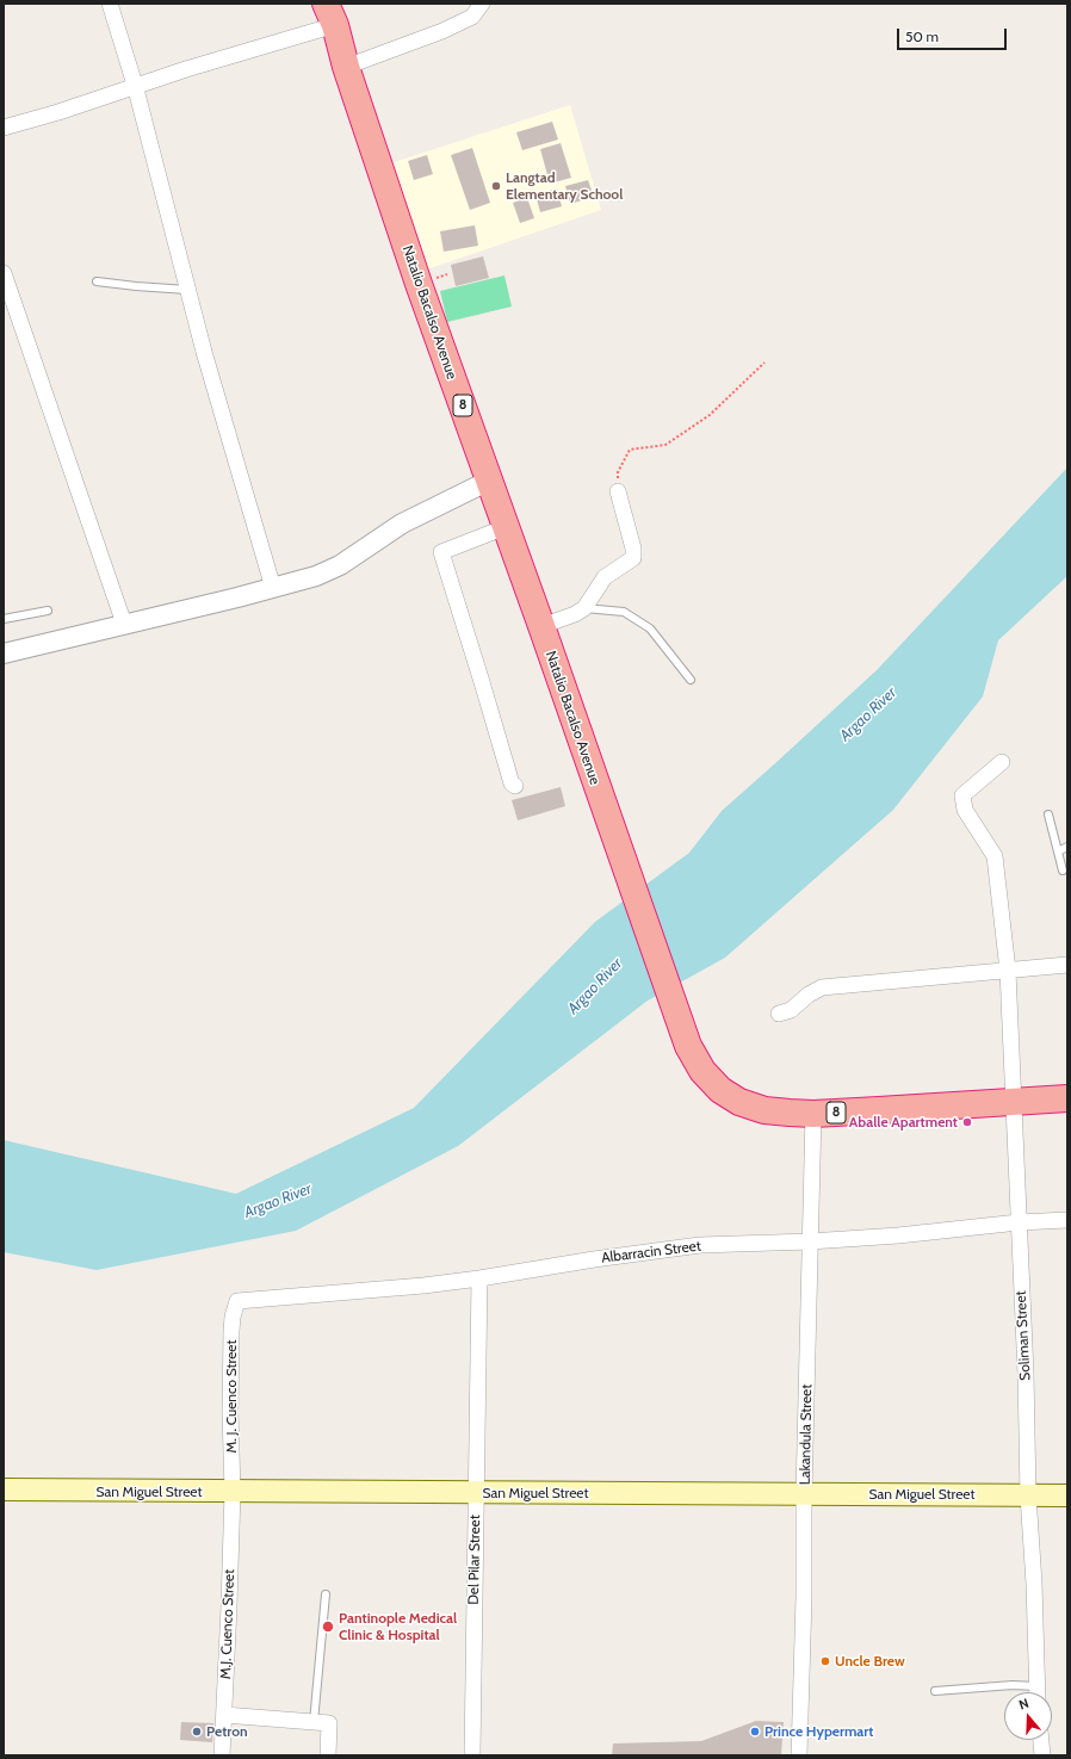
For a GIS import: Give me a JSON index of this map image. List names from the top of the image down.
{
  "streets": {
    "highway": ["Natalio Bacalso Avenue", "8"],
    "main road": ["San Miguel Street"],
    "street": [
      "Albarracin Street",
      "Soliman Street",
      "M. J. Cuenco Street",
      "Lakandula Street",
      "Del Pilar Street",
      "M.J. Cuenco Street"
    ]
  },
  "crossings": [
    ["Natalio Bacalso Avenue", "Soliman Street"],
    ["Natalio Bacalso Avenue", "Lakandula Street"],
    ["Albarracin Street", "Soliman Street"],
    ["Albarracin Street", "M. J. Cuenco Street"],
    ["Albarracin Street", "Lakandula Street"],
    ["Albarracin Street", "Del Pilar Street"],
    ["Soliman Street", "San Miguel Street"],
    ["M. J. Cuenco Street", "San Miguel Street"],
    ["M. J. Cuenco Street", "M.J. Cuenco Street"],
    ["Lakandula Street", "San Miguel Street"],
    ["San Miguel Street", "Del Pilar Street"],
    ["San Miguel Street", "M.J. Cuenco Street"]
  ],
  "water": ["Argao River"],
  "places": [
    "Langtad Elementary School",
    "Aballe Apartment",
    "Pantinople Medical Clinic & Hospital",
    "Uncle Brew",
    "Petron",
    "Prince Hypermart"
  ],
  "scale_bar": "50 m",
  "north": "top"
}
